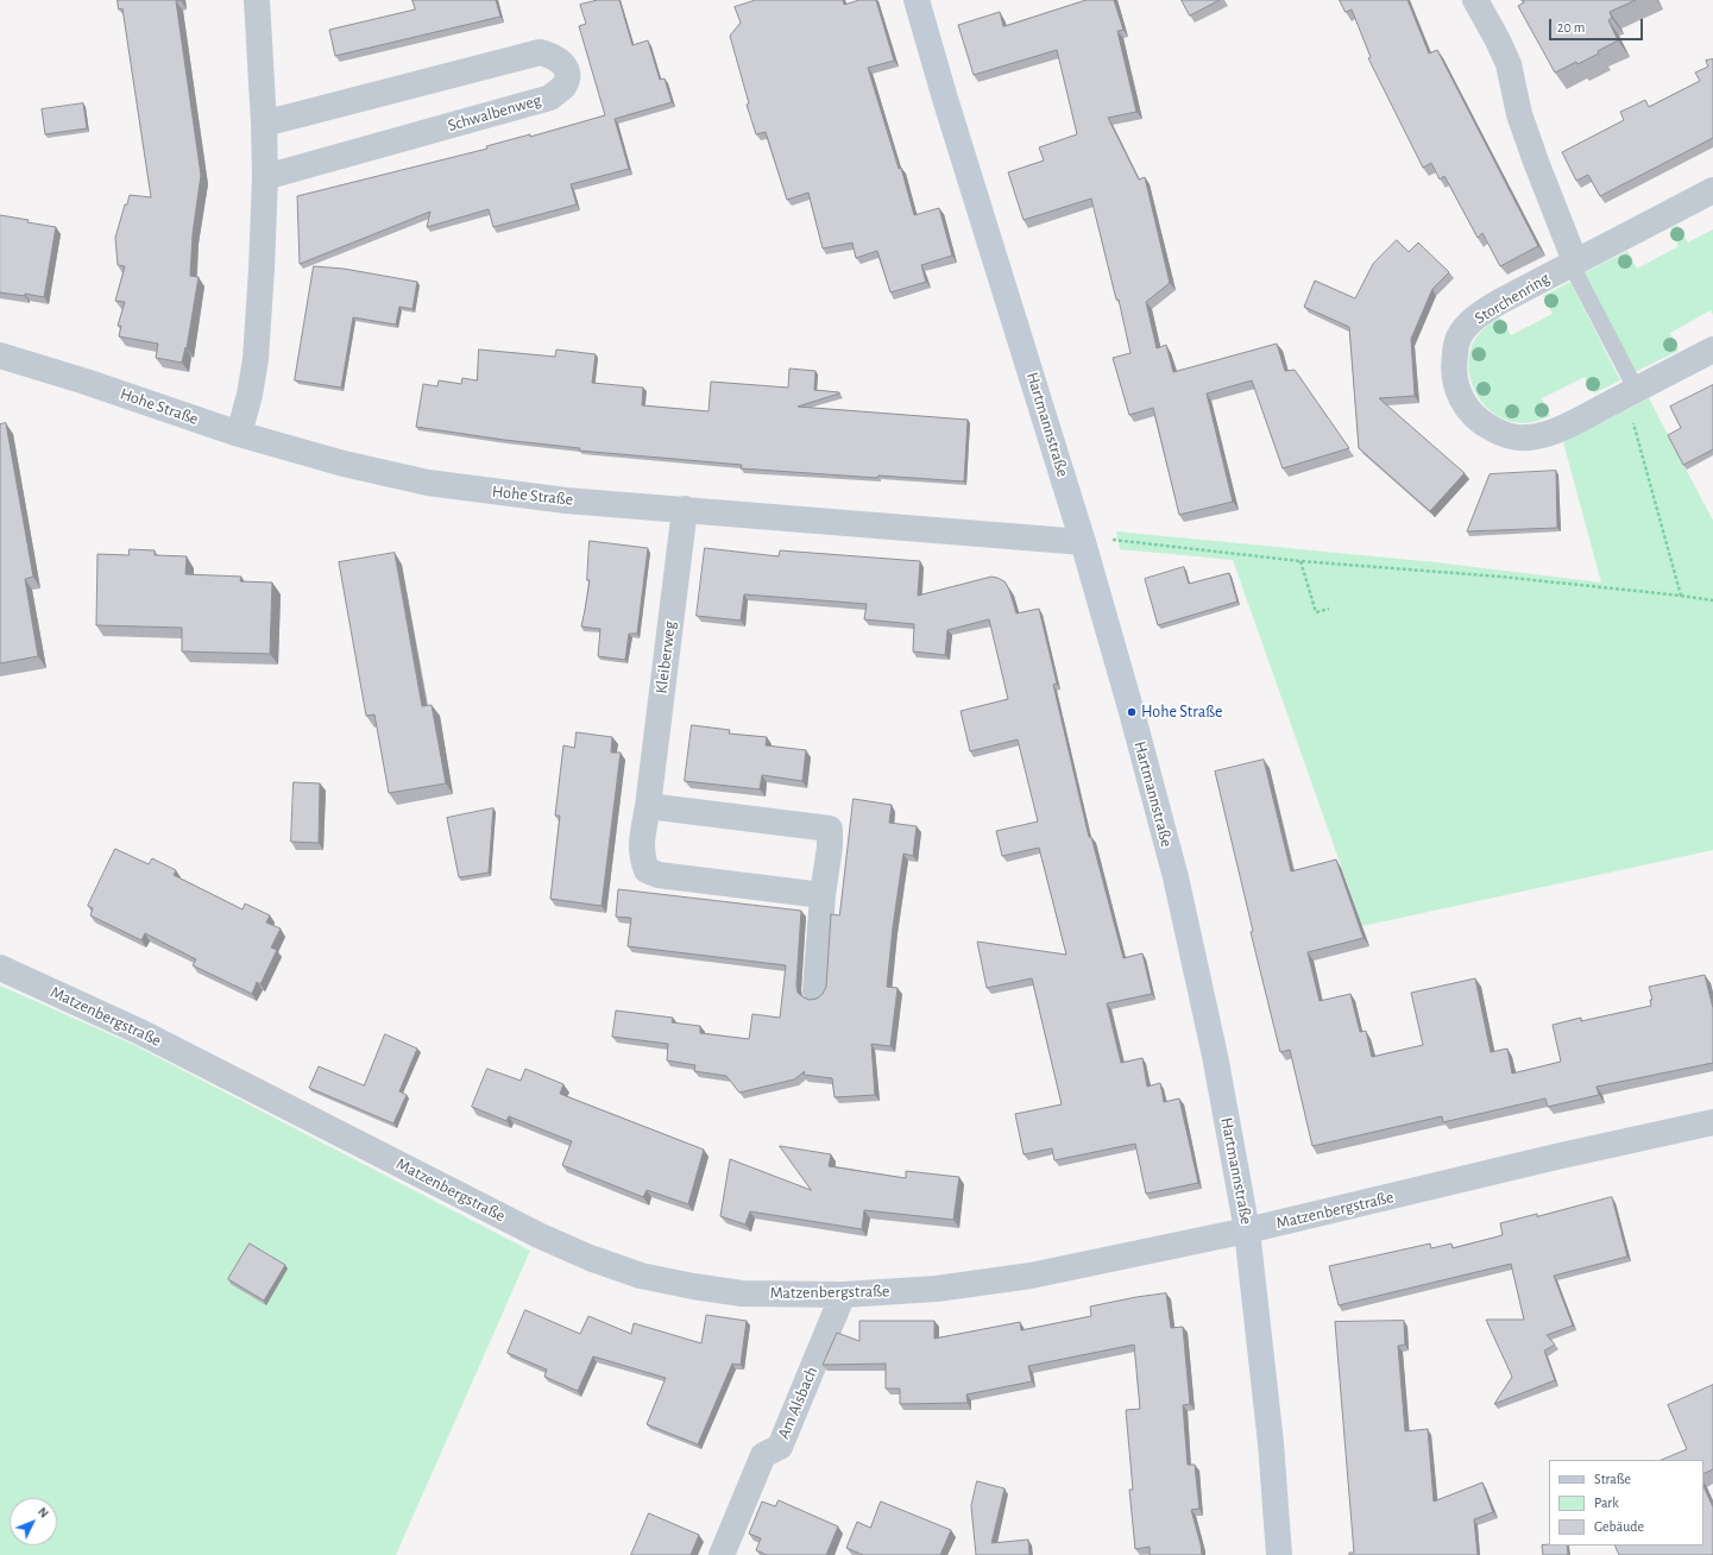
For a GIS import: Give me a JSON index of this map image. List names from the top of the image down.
{
  "streets": {
    "main road": ["Hartmannstraße"],
    "street": [
      "Schwalbenweg",
      "Storchenring",
      "Hohe Straße",
      "Kleiberweg",
      "Matzenbergstraße",
      "Am Alsbach"
    ]
  },
  "crossings": [
    ["Hohe Straße", "Hartmannstraße"],
    ["Hohe Straße", "Kleiberweg"],
    ["Hartmannstraße", "Matzenbergstraße"],
    ["Matzenbergstraße", "Am Alsbach"]
  ],
  "places": ["Hohe Straße"],
  "legend": ["Straße", "Park", "Gebäude"],
  "scale_bar": "20 m",
  "north": "top right"
}
